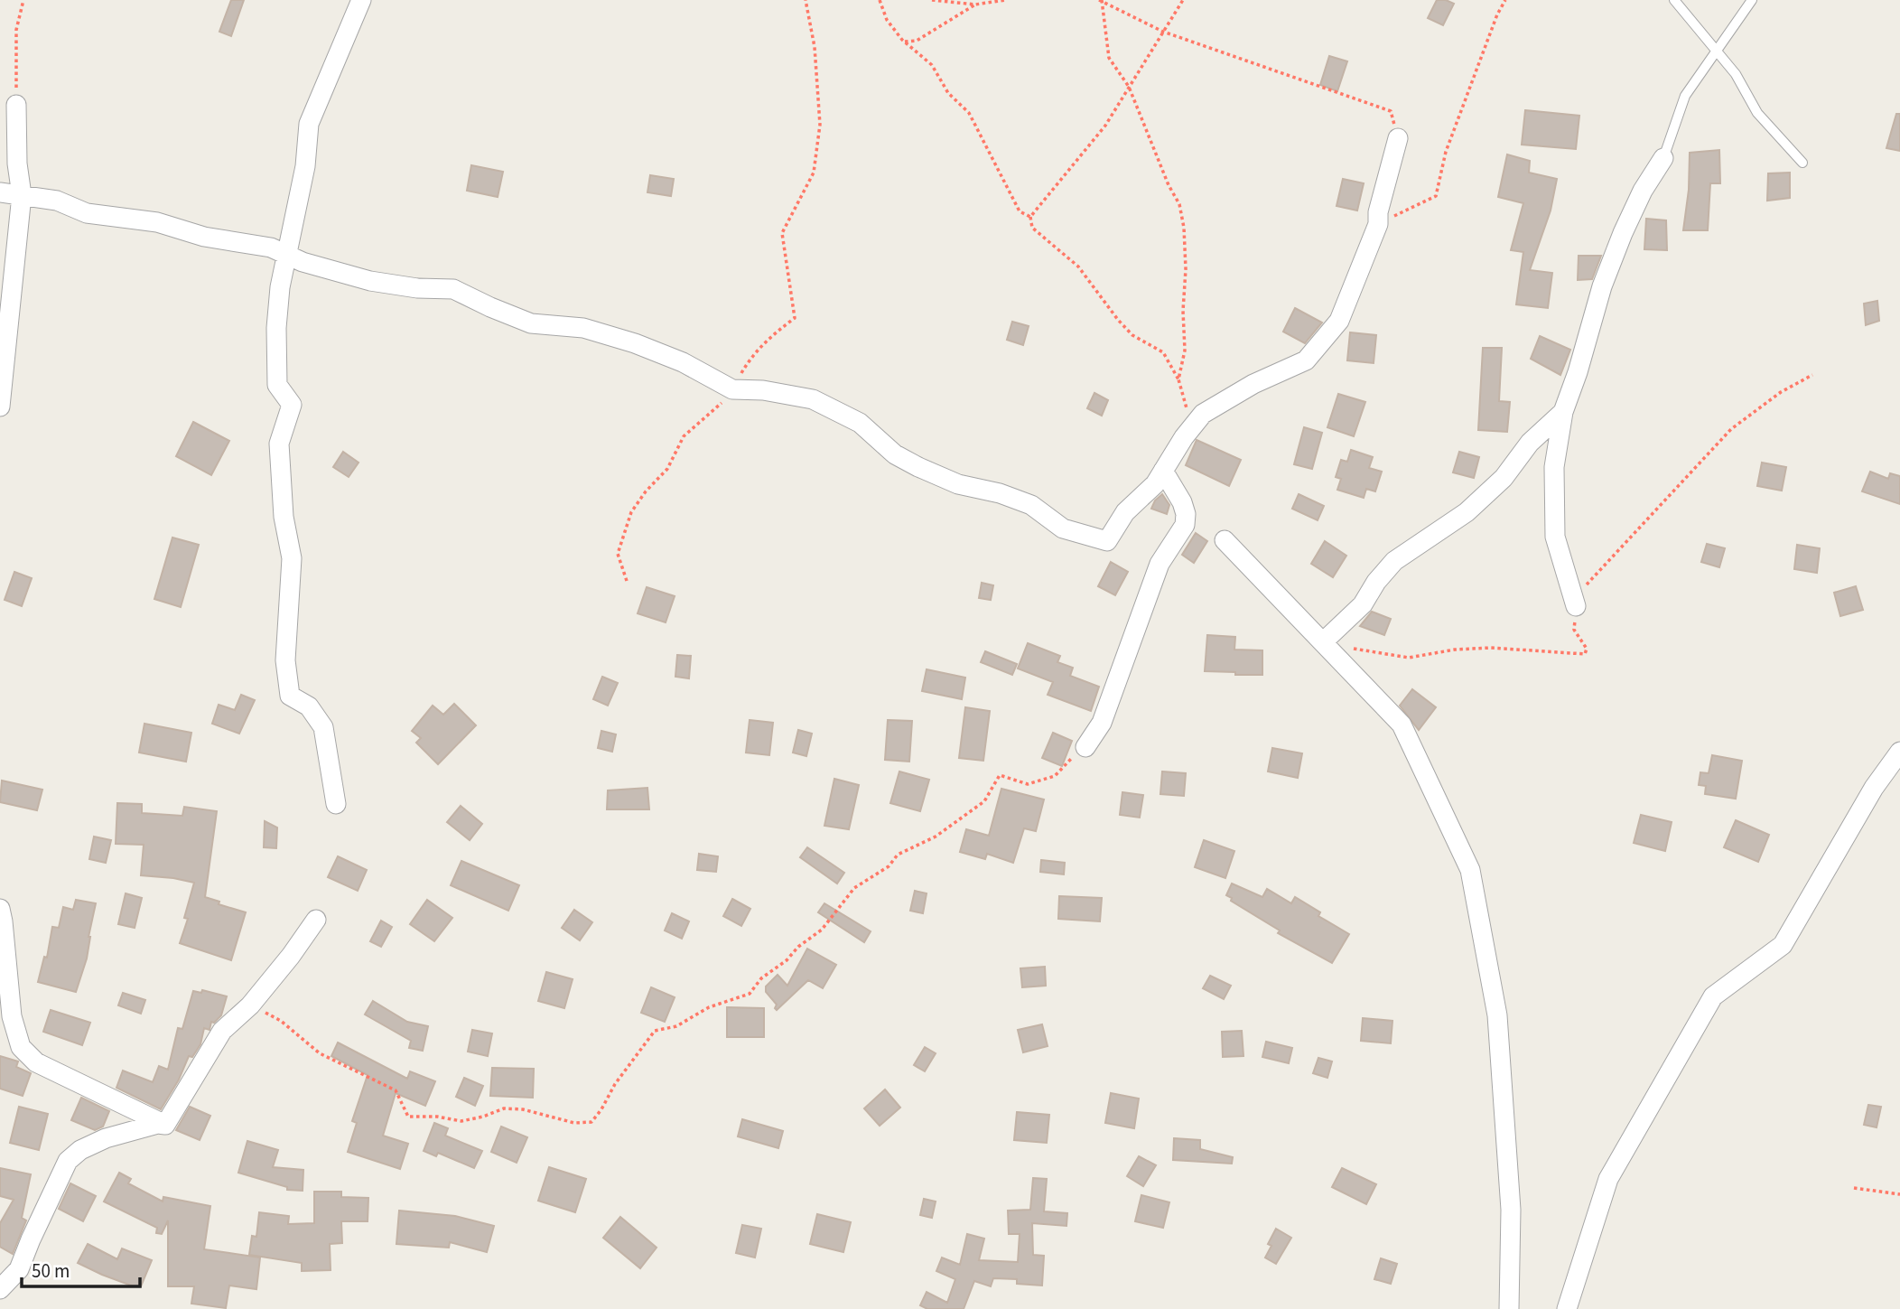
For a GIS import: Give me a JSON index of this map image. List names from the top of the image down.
{
  "scale_bar": "50 m"
}
